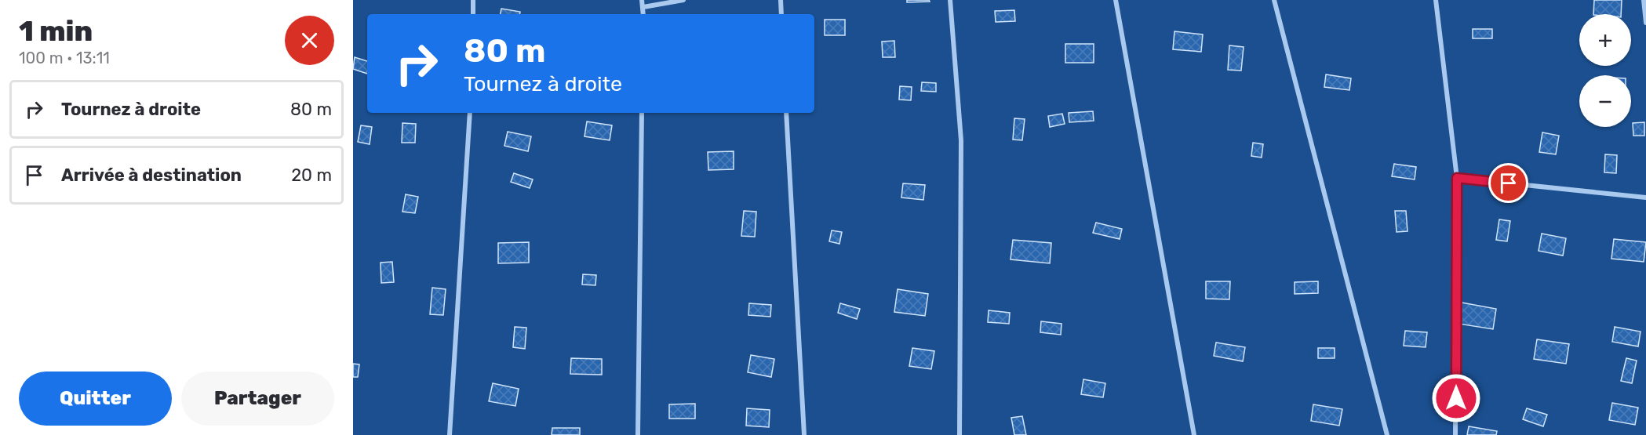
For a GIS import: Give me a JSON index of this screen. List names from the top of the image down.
{
  "page": {
    "heading": ["1 min", "100 m · 13:11"],
    "map_buttons": ["+", "−"],
    "turn": ["80 m", "Tournez à droite"],
    "list": [
      {
        "name": "Tournez à droite",
        "value": "80 m"
      },
      {
        "name": "Arrivée à destination",
        "value": "20 m"
      }
    ],
    "buttons": ["Quitter", "Partager"]
  }
}
